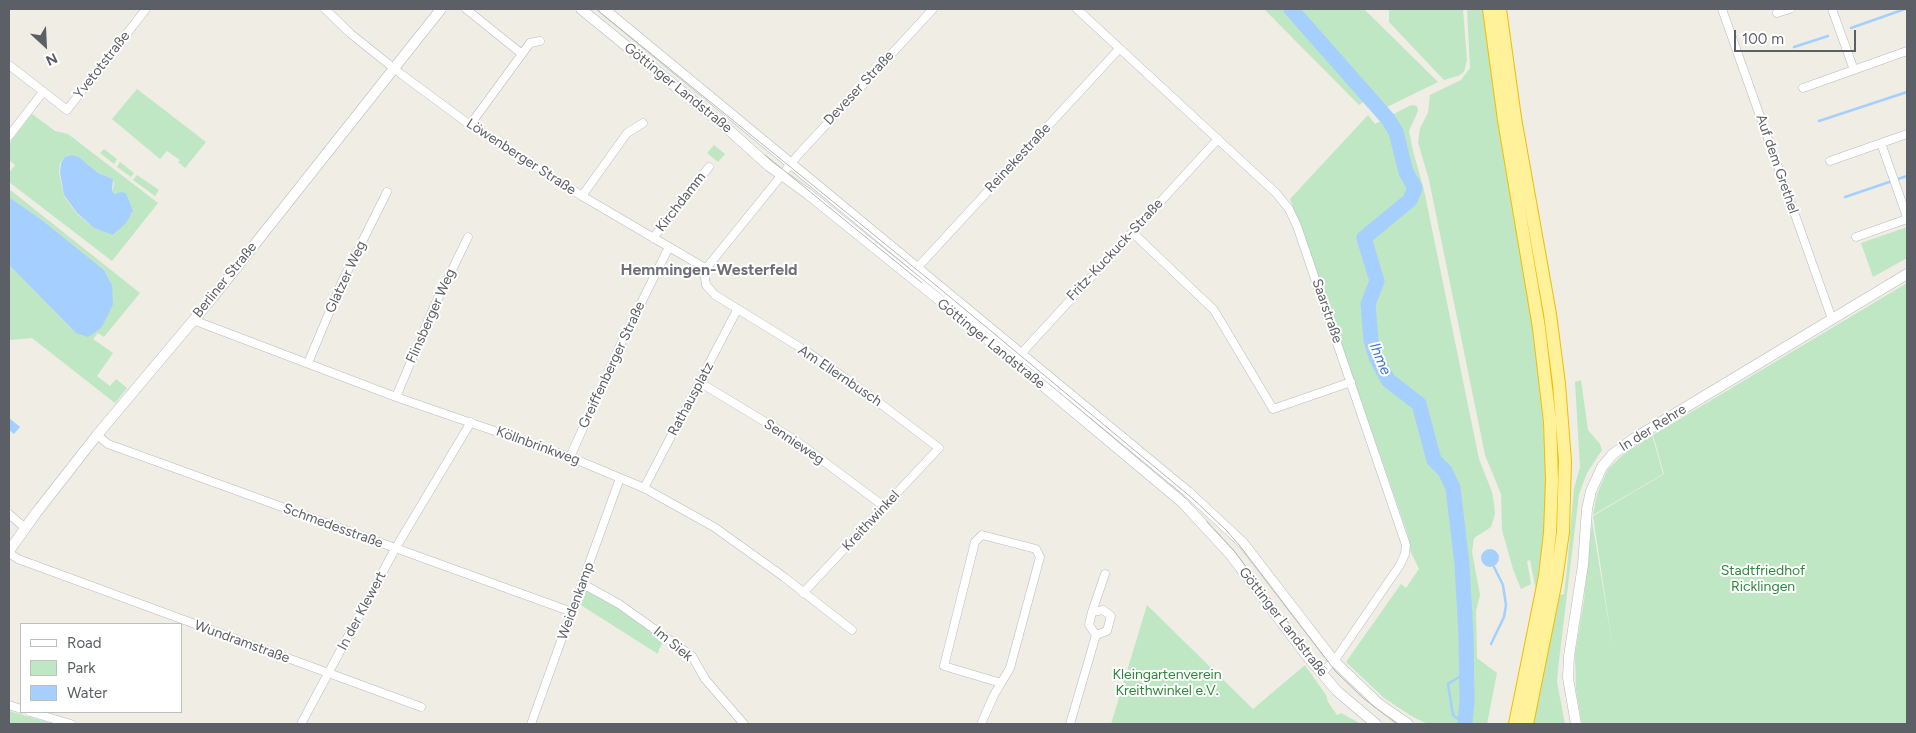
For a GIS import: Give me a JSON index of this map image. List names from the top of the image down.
{
  "streets": {
    "street": [
      "Yvetotstraße",
      "Göttinger Landstraße",
      "Deveser Straße",
      "Löwenberger Straße",
      "Reinekestraße",
      "Auf dem Grethel",
      "Kirchdamm",
      "Fritz-Kuckuck-Straße",
      "Glatzer Weg",
      "Berliner Straße",
      "Saarstraße",
      "Flinsberger Weg",
      "Greiffenberger Straße",
      "Am Ellernbusch",
      "Rathausplatz",
      "In der Rehre",
      "Sennieweg",
      "Köllnbrinkweg",
      "Kreithwinkel",
      "Schmedesstraße",
      "Weidenkamp",
      "In der Klewert",
      "Wundramstraße",
      "Im Siek"
    ]
  },
  "crossings": [
    ["Göttinger Landstraße", "Deveser Straße"],
    ["Göttinger Landstraße", "Reinekestraße"],
    ["Göttinger Landstraße", "Fritz-Kuckuck-Straße"],
    ["Göttinger Landstraße", "Saarstraße"],
    ["Löwenberger Straße", "Kirchdamm"],
    ["Löwenberger Straße", "Berliner Straße"],
    ["Reinekestraße", "Saarstraße"],
    ["Auf dem Grethel", "In der Rehre"],
    ["Kirchdamm", "Greiffenberger Straße"],
    ["Fritz-Kuckuck-Straße", "Saarstraße"],
    ["Glatzer Weg", "Köllnbrinkweg"],
    ["Berliner Straße", "Köllnbrinkweg"],
    ["Berliner Straße", "Schmedesstraße"],
    ["Berliner Straße", "Wundramstraße"],
    ["Flinsberger Weg", "Köllnbrinkweg"],
    ["Greiffenberger Straße", "Köllnbrinkweg"],
    ["Am Ellernbusch", "Rathausplatz"],
    ["Am Ellernbusch", "Kreithwinkel"],
    ["Rathausplatz", "Sennieweg"],
    ["Rathausplatz", "Köllnbrinkweg"],
    ["Sennieweg", "Kreithwinkel"],
    ["Köllnbrinkweg", "Kreithwinkel"],
    ["Köllnbrinkweg", "Weidenkamp"],
    ["Köllnbrinkweg", "In der Klewert"],
    ["Schmedesstraße", "Weidenkamp"],
    ["Schmedesstraße", "In der Klewert"],
    ["Weidenkamp", "Im Siek"],
    ["In der Klewert", "Wundramstraße"]
  ],
  "districts": ["Hemmingen-Westerfeld"],
  "water": ["Ihme"],
  "parks": ["Stadtfriedhof Ricklingen", "Kleingartenverein Kreithwinkel e.V."],
  "legend": ["Road", "Park", "Water"],
  "scale_bar": "100 m",
  "north": "bottom right"
}
